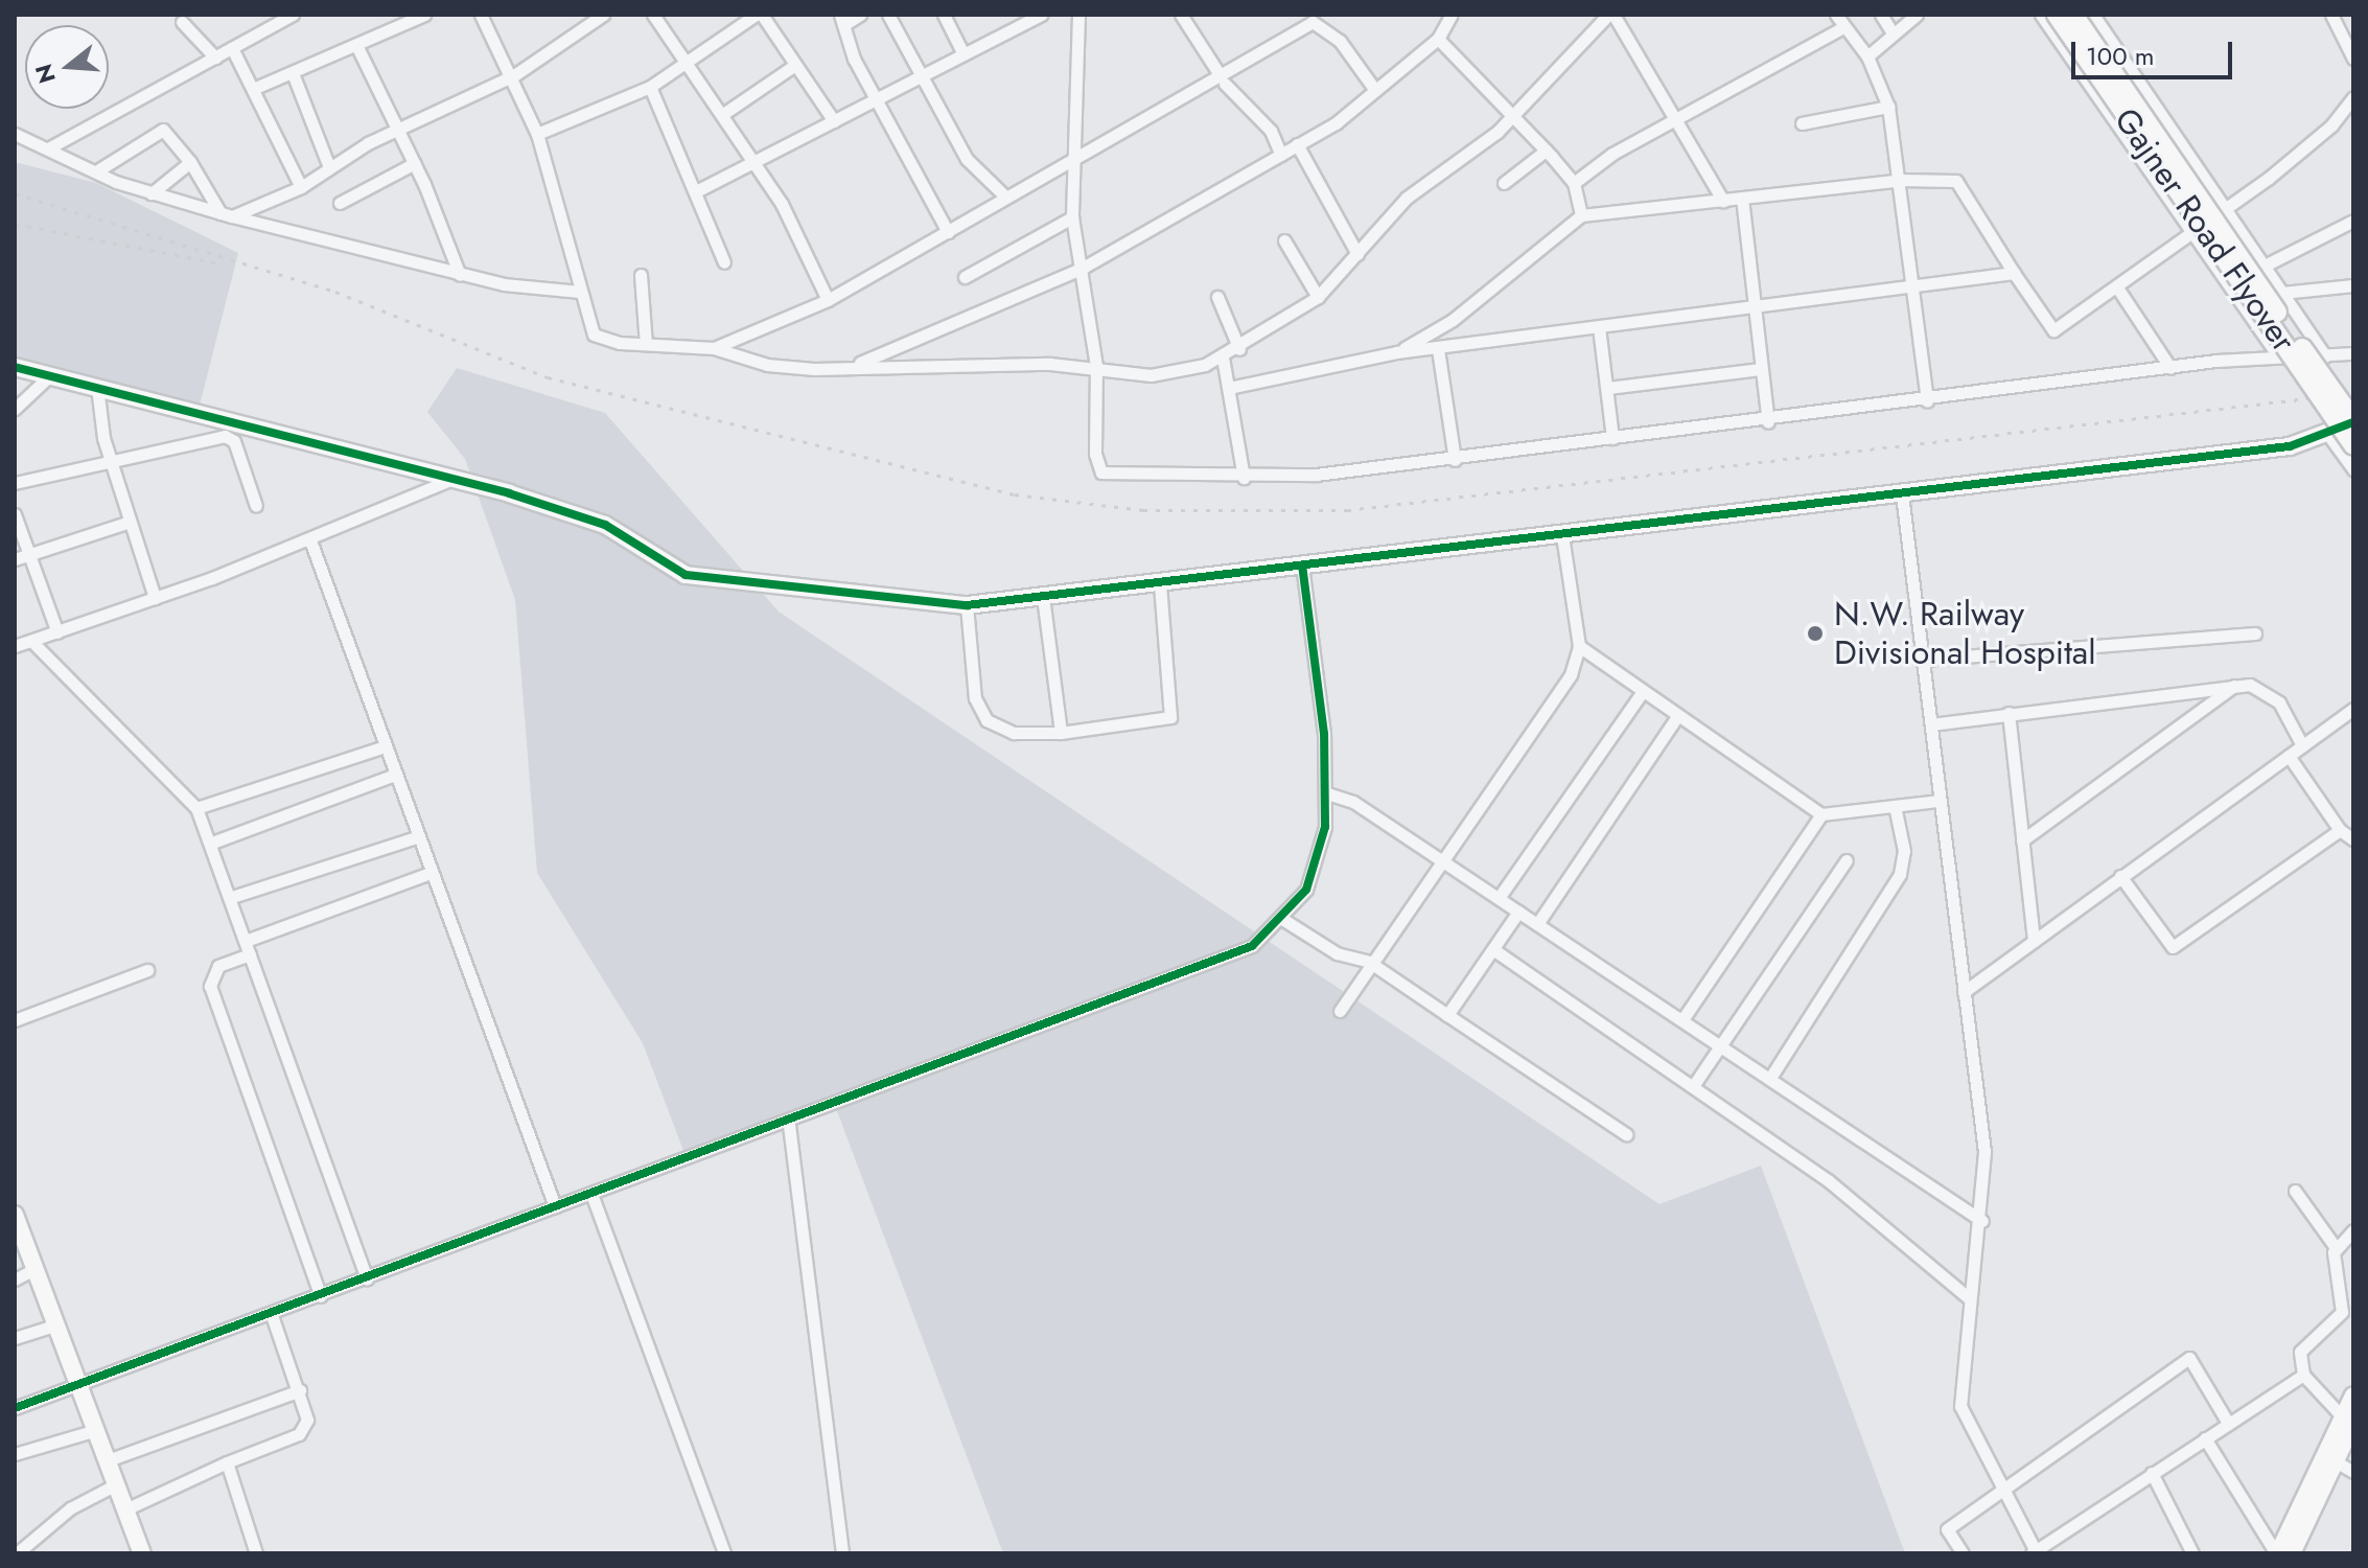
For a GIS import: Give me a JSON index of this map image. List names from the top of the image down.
{
  "streets": {
    "main road": ["Gajner Road Flyover"]
  },
  "places": ["N.W. Railway Divisional Hospital"],
  "scale_bar": "100 m",
  "north": "left"
}
